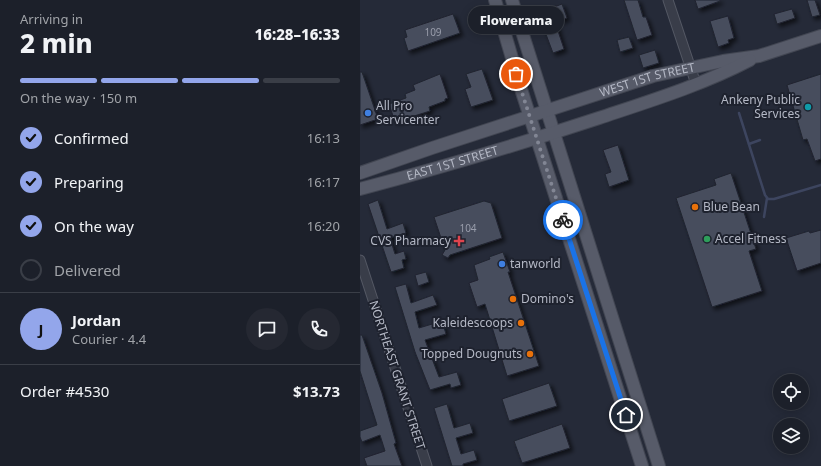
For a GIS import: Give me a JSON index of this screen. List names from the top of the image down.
{
  "streets": {
    "main road": ["WEST 1ST STREET", "EAST 1ST STREET"],
    "street": ["NORTHEAST GRANT STREET"]
  },
  "crossings": [
    ["WEST 1ST STREET", "EAST 1ST STREET"]
  ],
  "places": {
    "other": [
      "Flowerama",
      "Ankeny Public Services",
      "All Pro Servicenter",
      "Blue Bean",
      "Accel Fitness",
      "tanworld",
      "Domino's",
      "Kaleidescoops",
      "Topped Dougnuts"
    ],
    "health": ["CVS Pharmacy"]
  },
  "house_numbers": ["109", "104"],
  "page": {
    "heading": ["2 min", "Arriving in", "16:28–16:33"],
    "panel": [
      "Jordan",
      "Courier · 4.4",
      "Order #4530",
      "$13.73"
    ],
    "bubble": "Flowerama",
    "bar": "On the way · 150 m",
    "list": [
      ["Confirmed", "16:13"],
      ["Preparing", "16:17"],
      ["On the way", "16:20"],
      "Delivered"
    ],
    "round": "J"
  }
}
